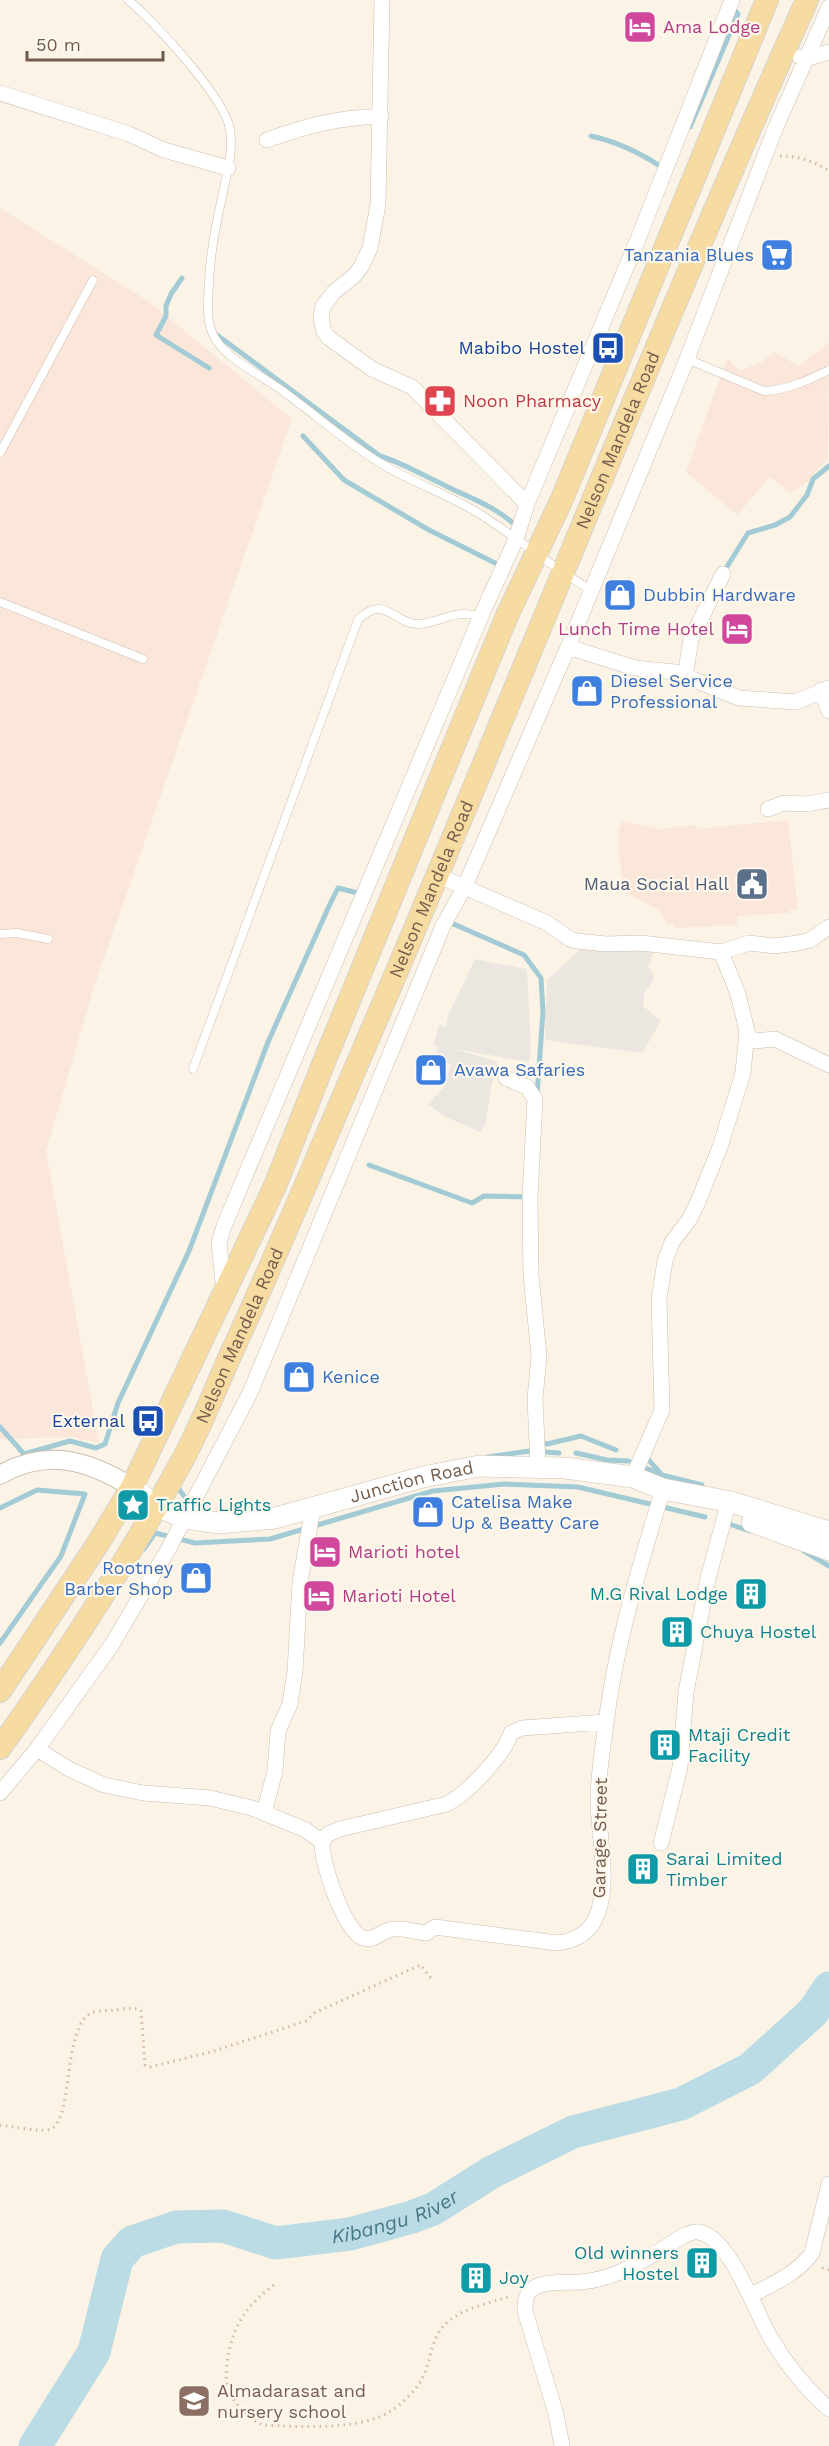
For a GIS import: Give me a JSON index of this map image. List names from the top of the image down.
{
  "streets": {
    "main road": ["Nelson Mandela Road", "Junction Road"],
    "street": ["Garage Street"]
  },
  "crossings": [
    ["Nelson Mandela Road", "Junction Road"],
    ["Junction Road", "Garage Street"]
  ],
  "water": ["Kibangu River"],
  "places": {
    "hotel": [
      "Ama Lodge",
      "Lunch Time Hotel",
      "Marioti hotel",
      "Marioti Hotel"
    ],
    "supermarket": ["Tanzania Blues"],
    "bus stop": ["Mabibo Hostel", "External"],
    "pharmacy": ["Noon Pharmacy"],
    "shop": [
      "Dubbin Hardware",
      "Diesel Service Professional",
      "Avawa Safaries",
      "Kenice",
      "Catelisa Make Up & Beatty Care",
      "Rootney Barber Shop"
    ],
    "public building": ["Maua Social Hall"],
    "place": ["Traffic Lights"],
    "building": [
      "M.G Rival Lodge",
      "Chuya Hostel",
      "Mtaji Credit Facility",
      "Sarai Limited Timber",
      "Old winners Hostel",
      "Joy"
    ],
    "school or university": ["Almadarasat and nursery school"]
  },
  "scale_bar": "50 m"
}
